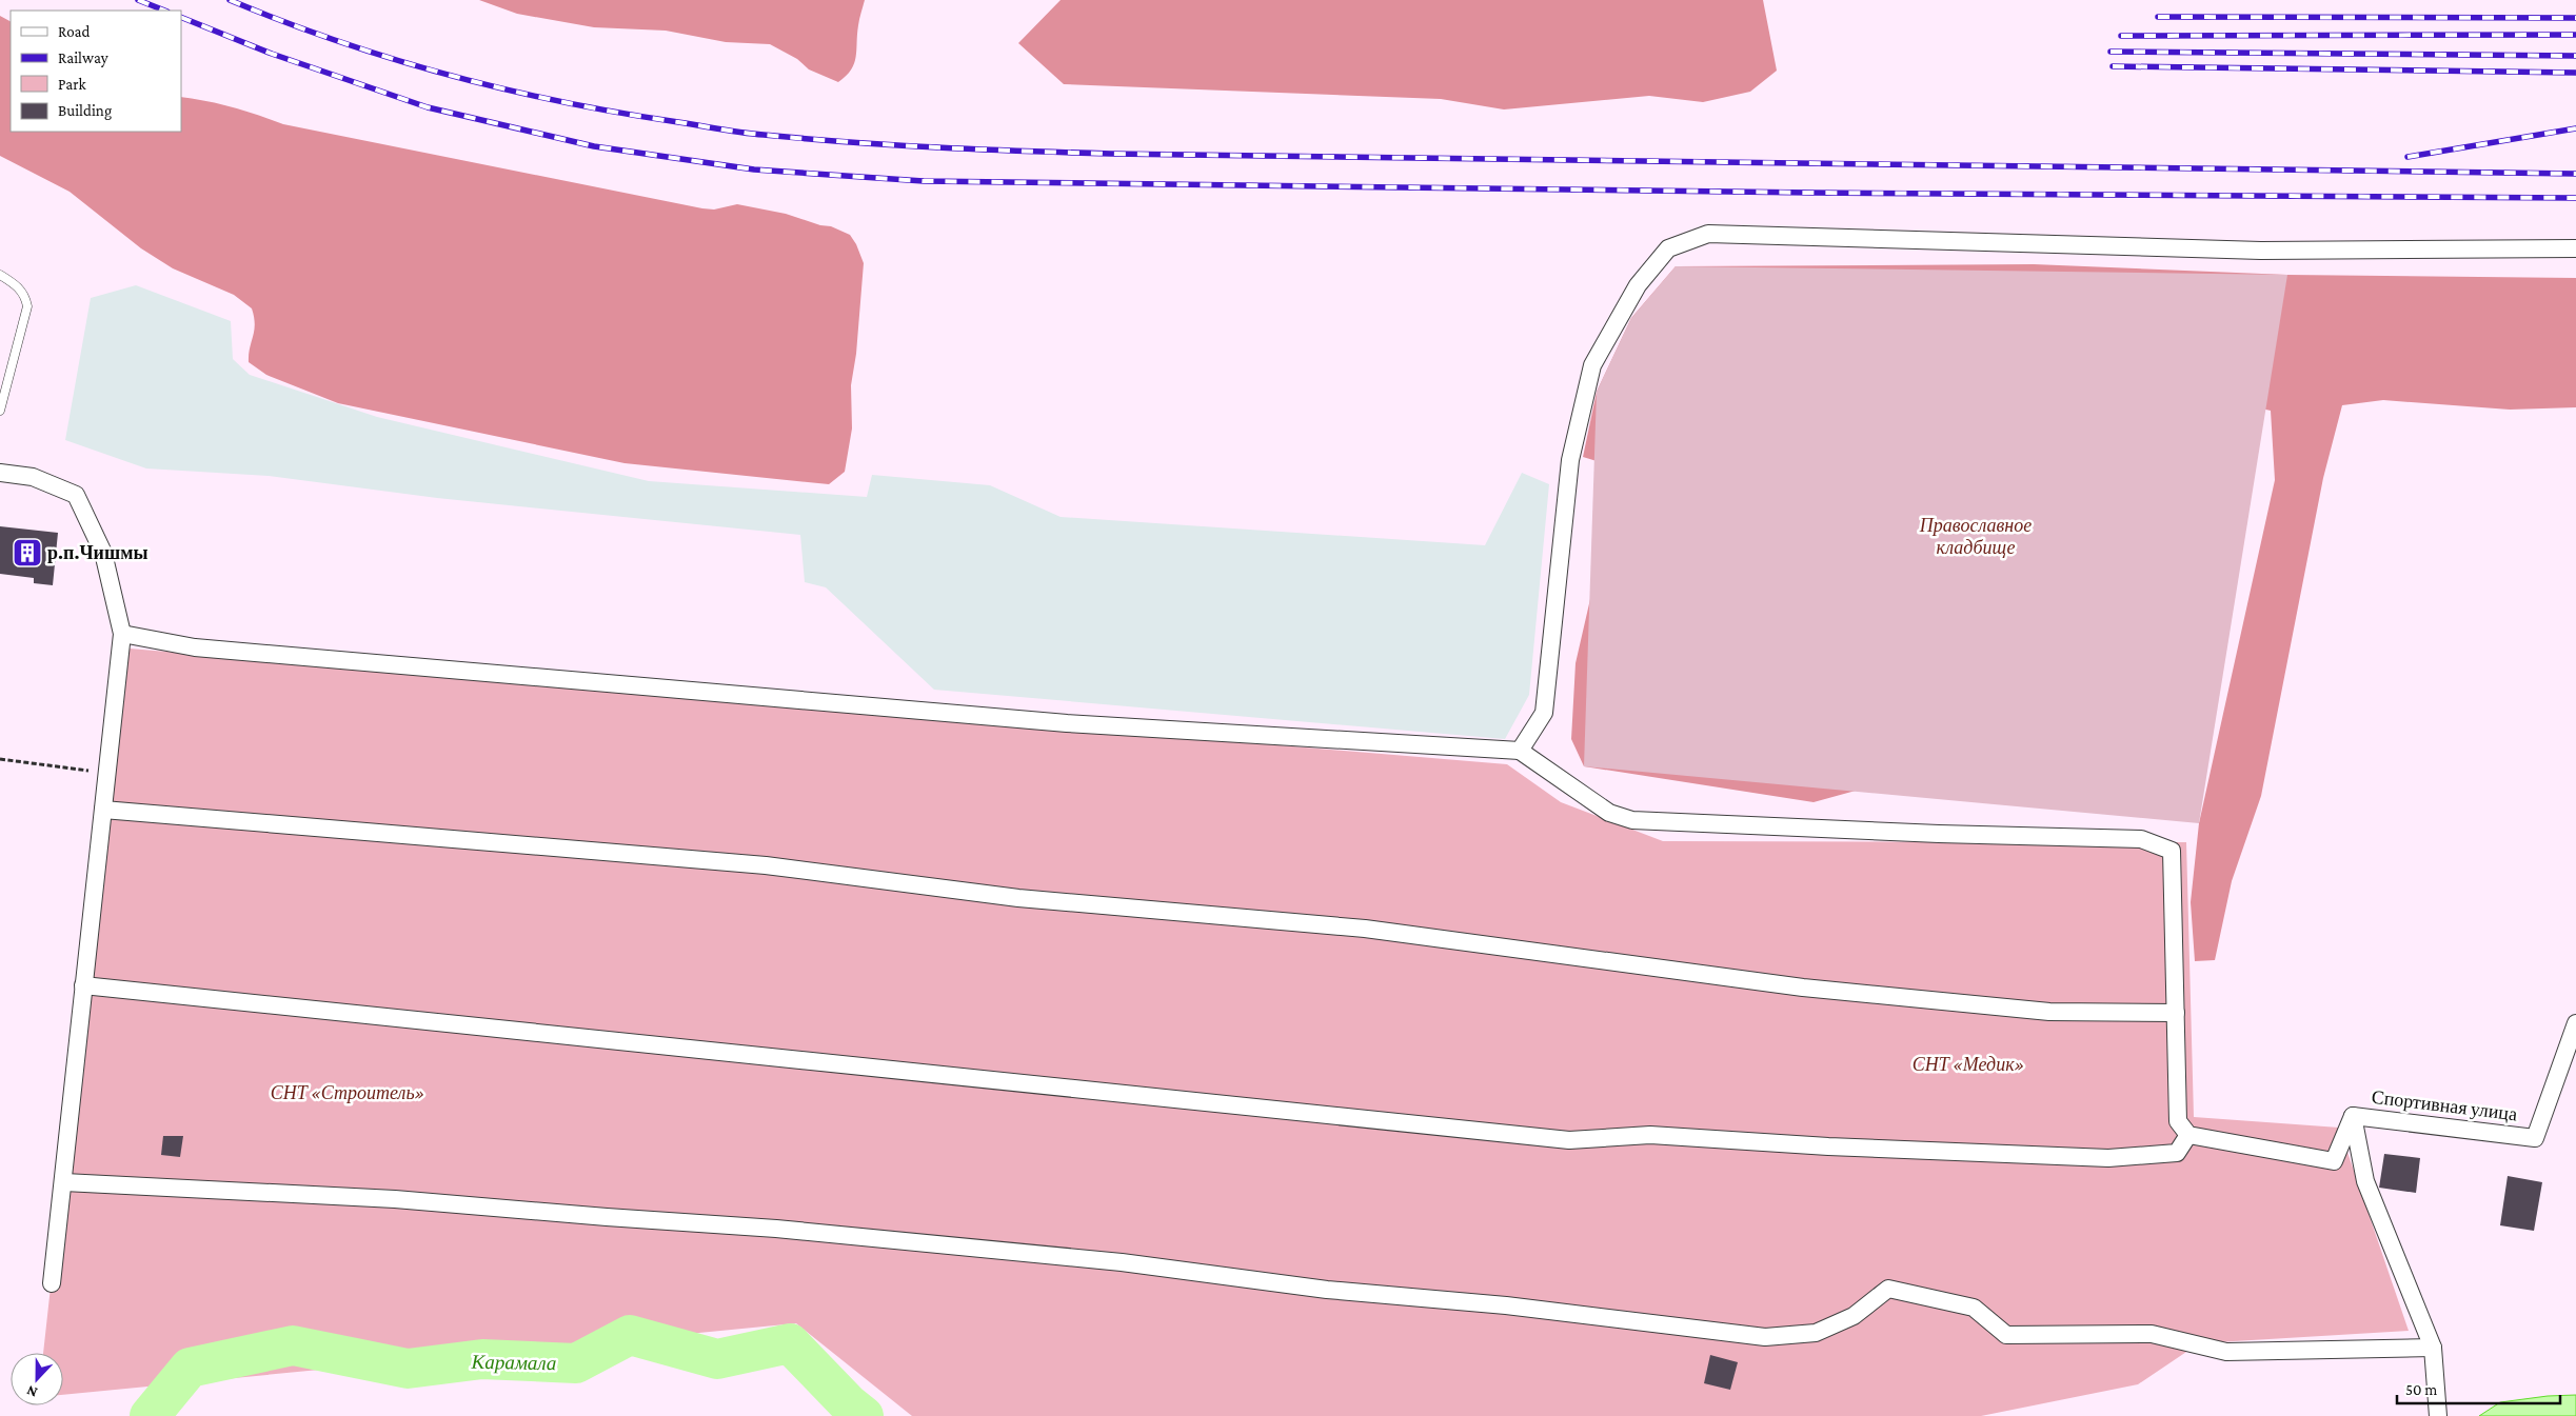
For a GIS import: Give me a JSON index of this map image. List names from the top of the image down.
{
  "streets": {
    "street": ["Спортивная улица"]
  },
  "water": ["Карамала"],
  "parks": ["Православное кладбище", "СНТ «Медик»", "СНТ «Строитель»"],
  "places": {
    "building": ["р.п.Чишмы"]
  },
  "legend": [
    "Road",
    "Railway",
    "Park",
    "Building"
  ],
  "scale_bar": "50 m",
  "north": "bottom"
}
